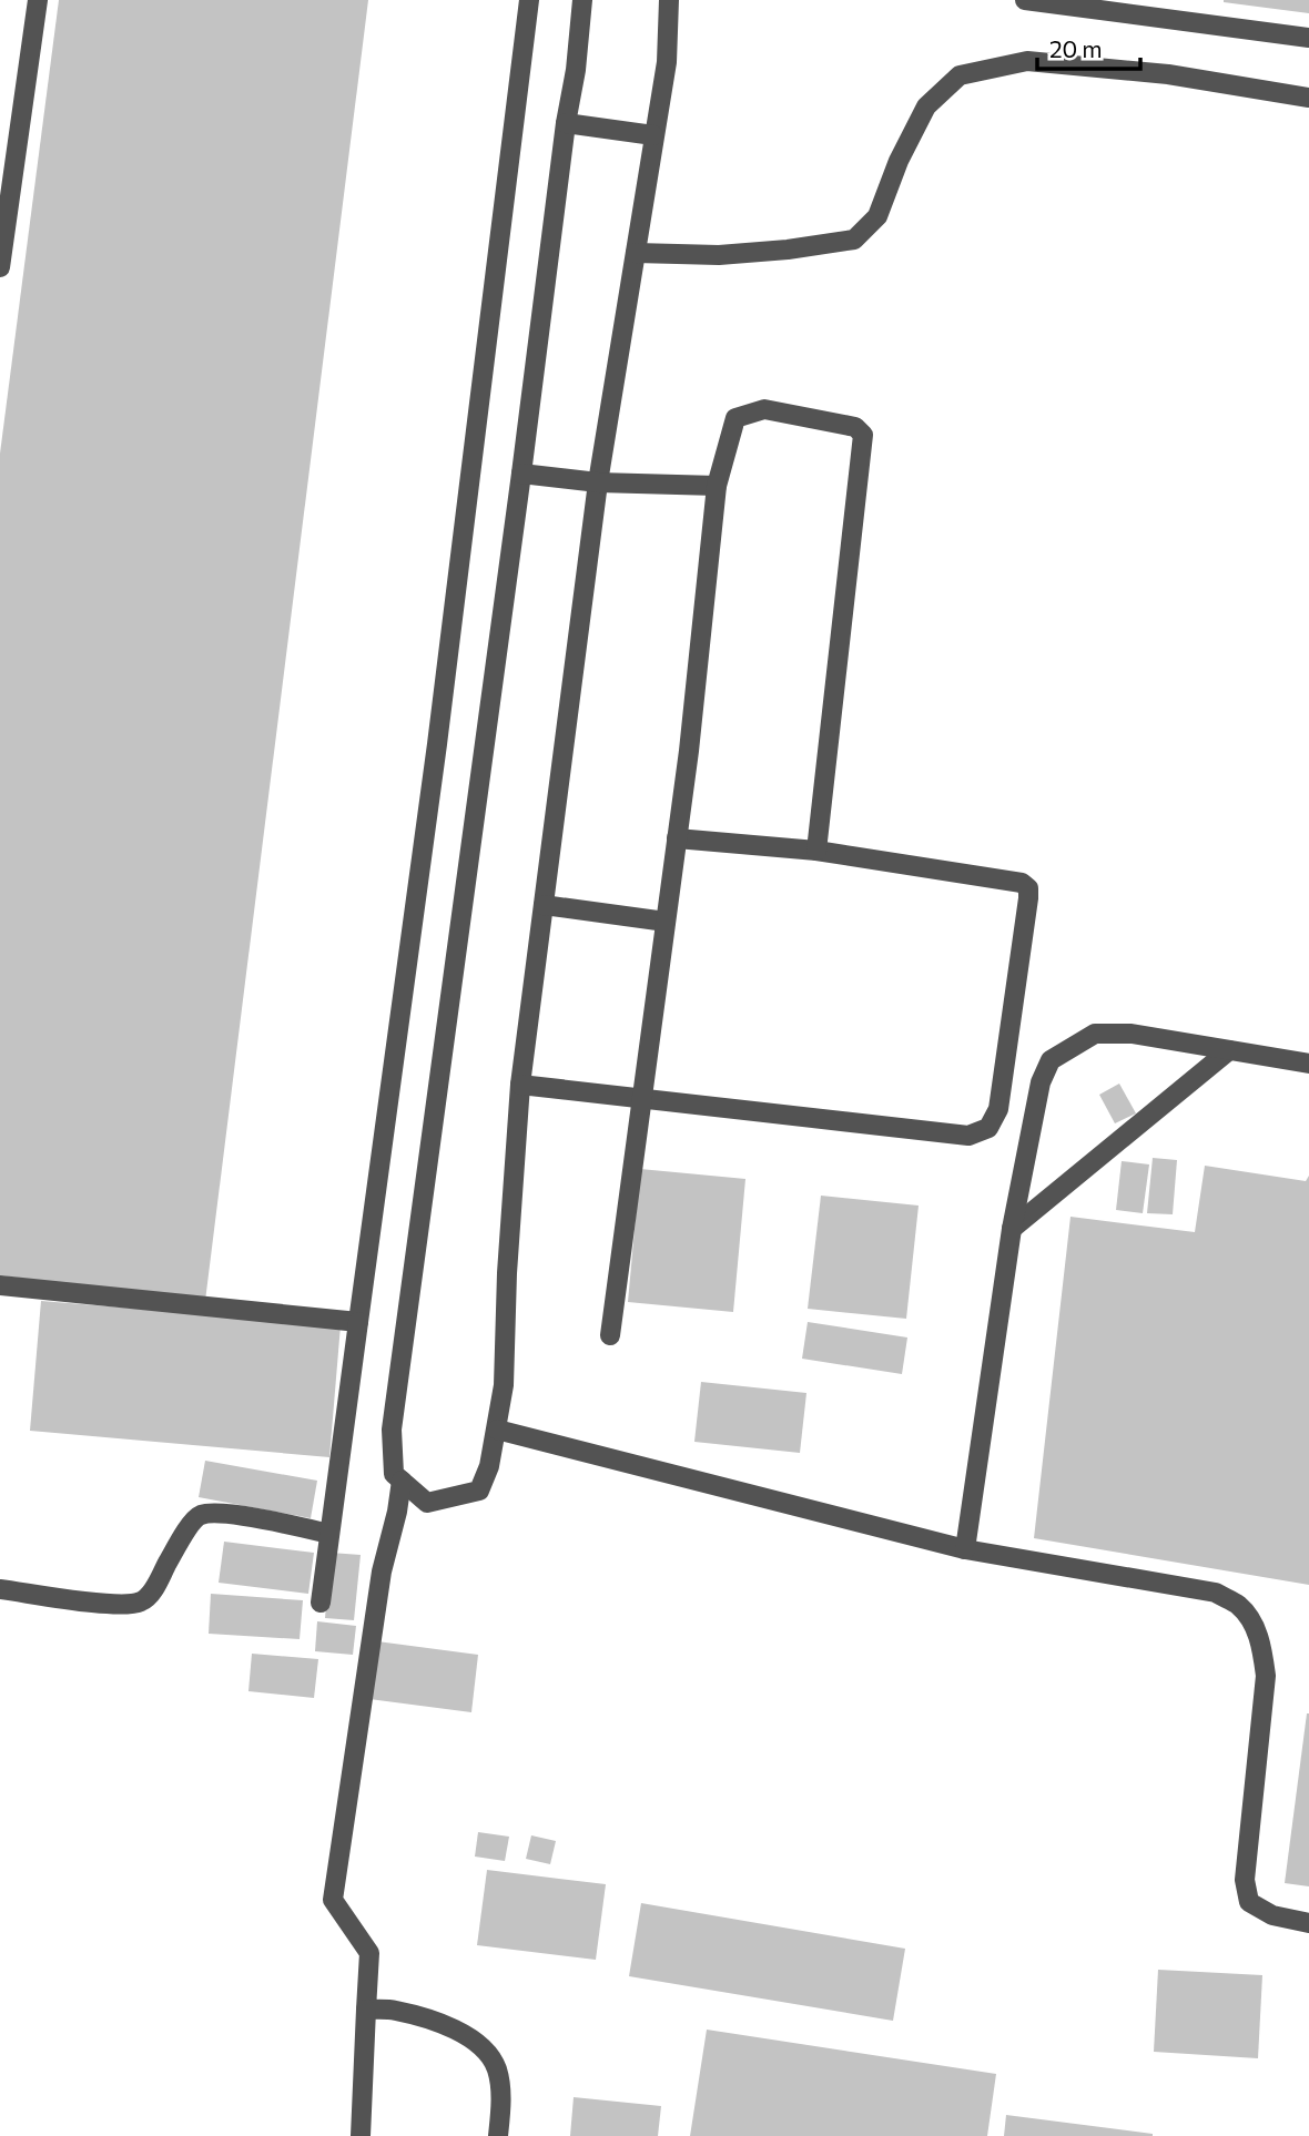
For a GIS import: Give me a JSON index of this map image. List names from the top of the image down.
{
  "scale_bar": "20 m"
}
